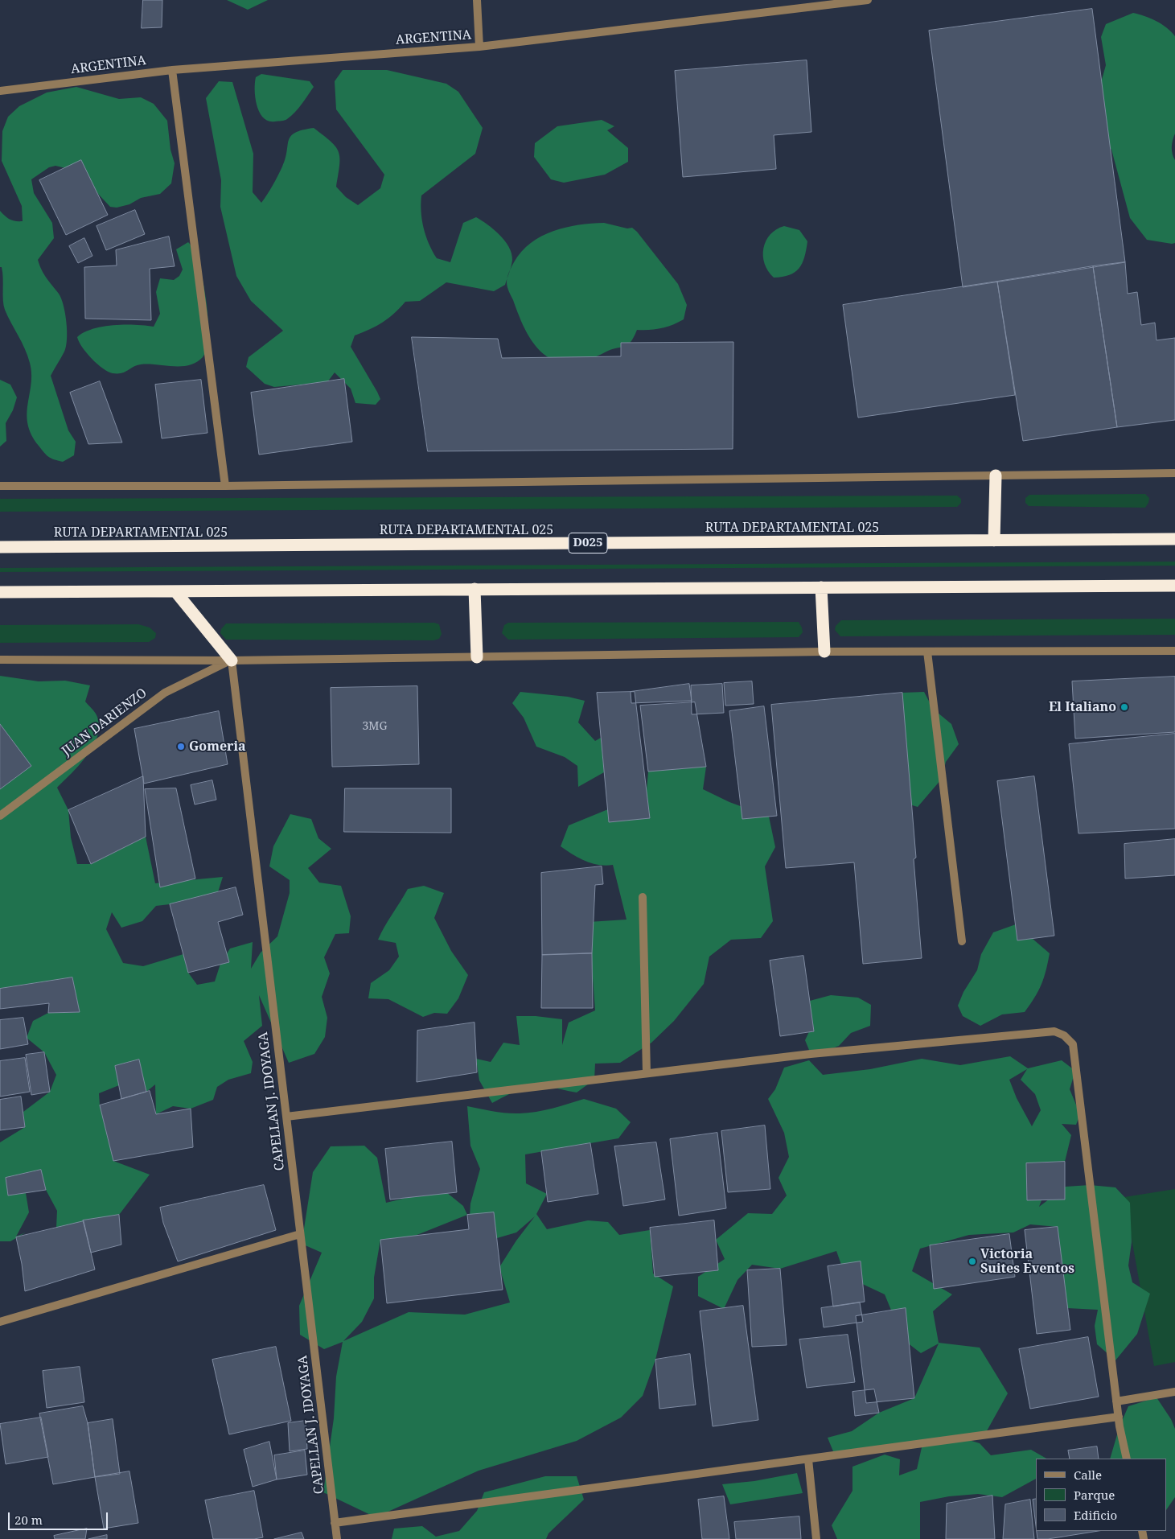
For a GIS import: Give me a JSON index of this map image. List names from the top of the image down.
{
  "streets": {
    "highway": ["RUTA DEPARTAMENTAL 025", "D025"],
    "street": ["ARGENTINA", "JUAN DARIENZO", "CAPELLAN J. IDOYAGA"]
  },
  "crossings": [
    ["JUAN DARIENZO", "CAPELLAN J. IDOYAGA"]
  ],
  "places": ["El Italiano", "Gomeria", "Victoria Suites Eventos"],
  "house_numbers": ["3MG"],
  "legend": ["Calle", "Parque", "Edificio"],
  "scale_bar": "20 m"
}
